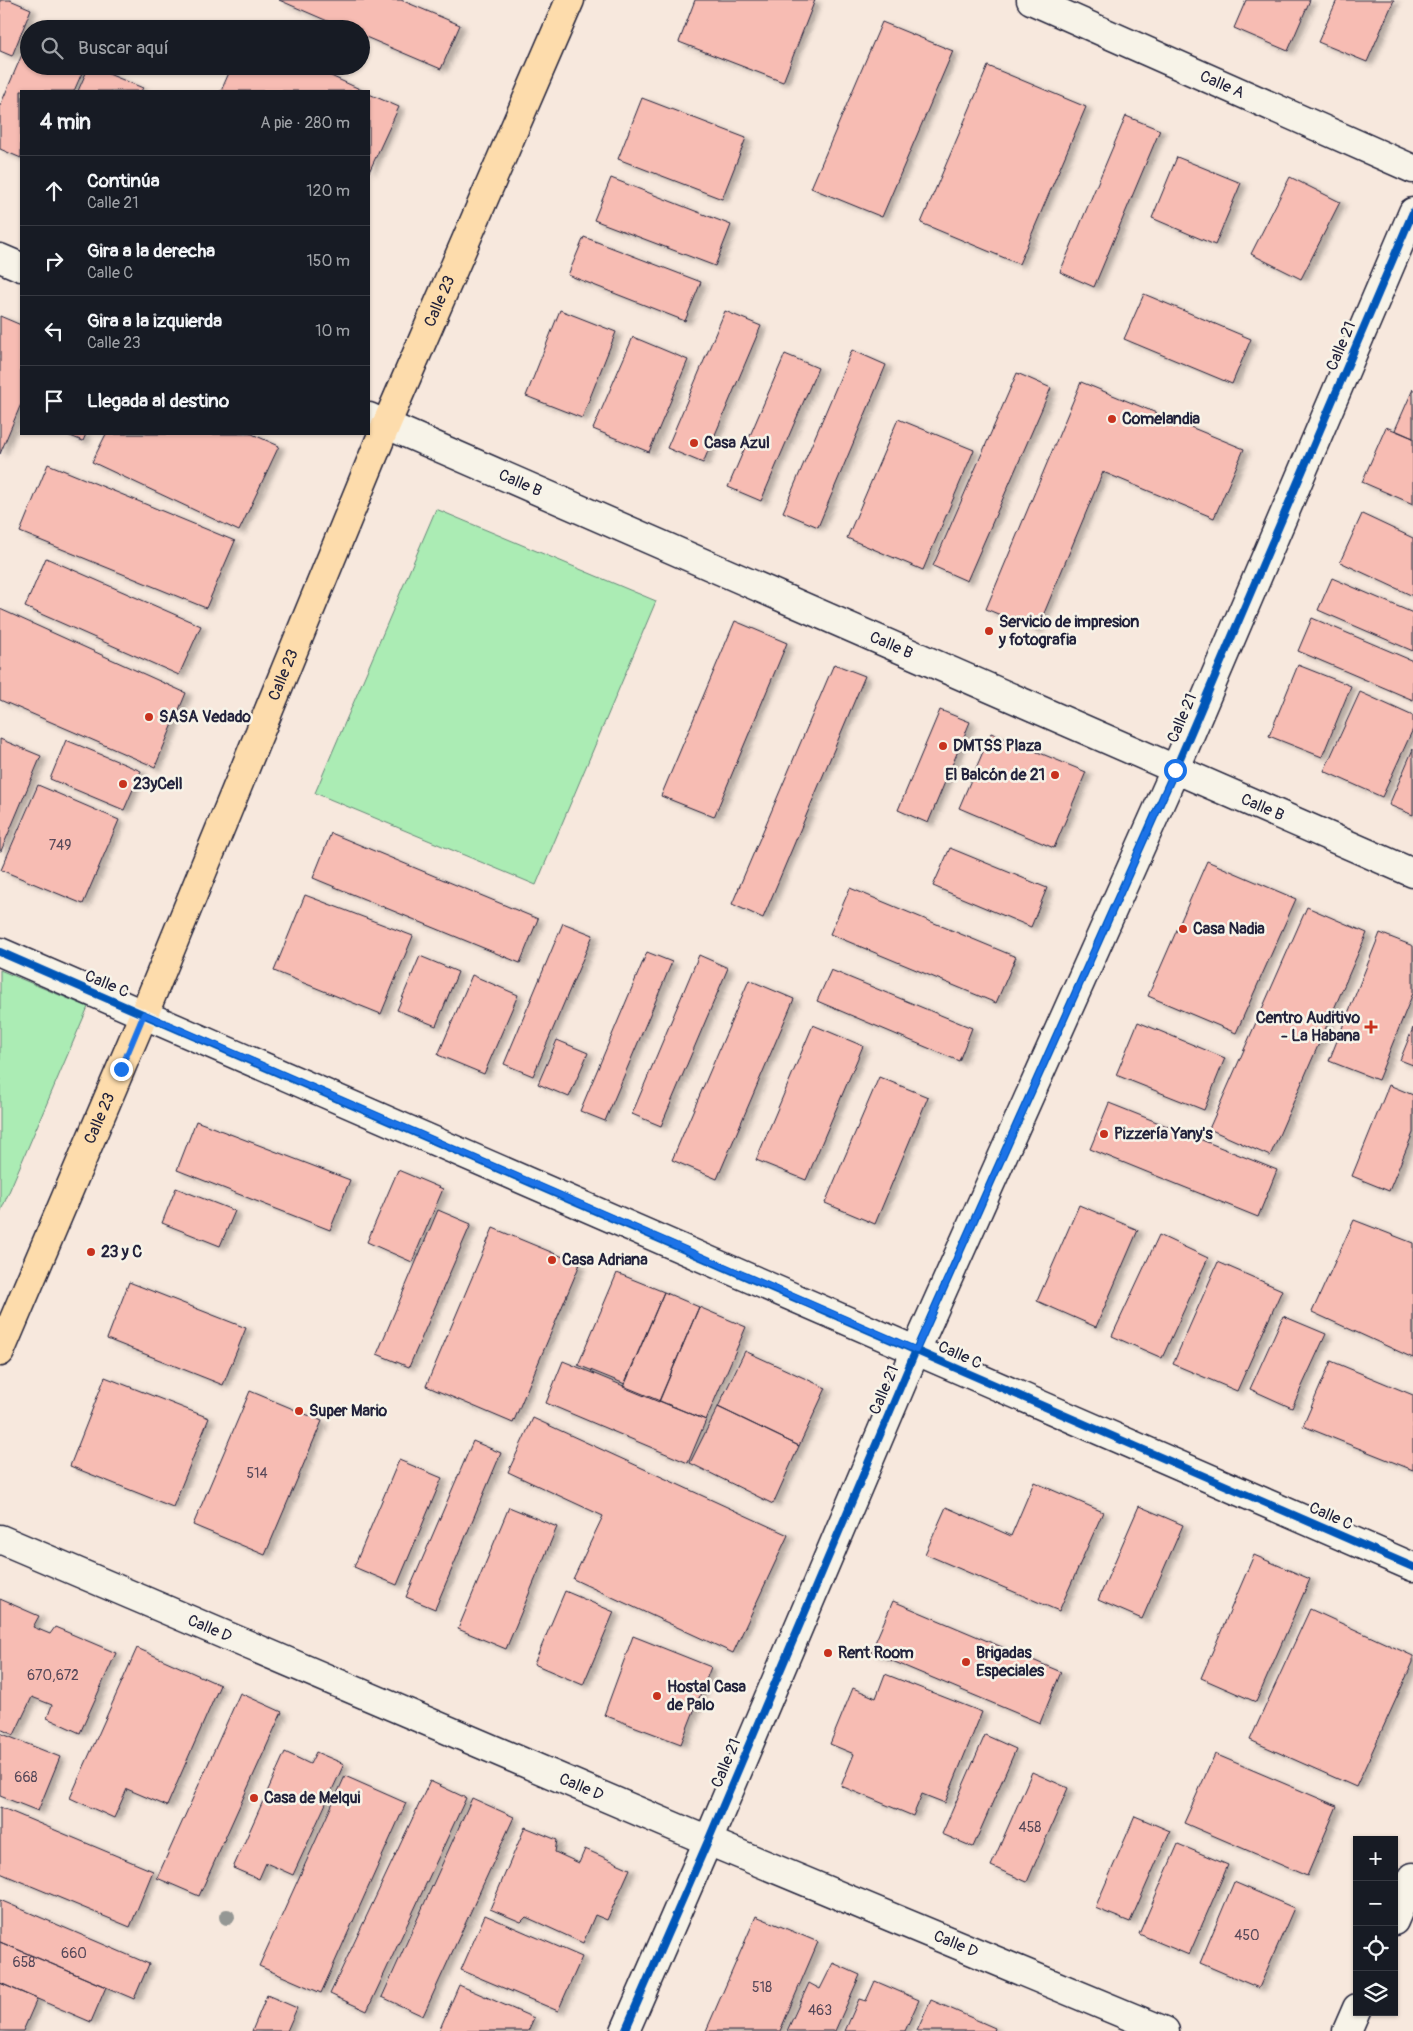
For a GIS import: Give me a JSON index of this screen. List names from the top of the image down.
{
  "streets": {
    "main road": ["Calle 23"],
    "street": [
      "Calle A",
      "Calle 21",
      "Calle B",
      "Calle C",
      "Calle D"
    ]
  },
  "crossings": [
    ["Calle 23", "Calle B"],
    ["Calle 23", "Calle C"],
    ["Calle 21", "Calle B"],
    ["Calle 21", "Calle C"],
    ["Calle 21", "Calle D"]
  ],
  "places": {
    "other": [
      "Comelandia",
      "Casa Azul",
      "Servicio de impresion y fotografia",
      "SASA Vedado",
      "DMTSS Plaza",
      "El Balcón de 21",
      "23yCell",
      "Casa Nadia",
      "Pizzería Yany's",
      "23 y C",
      "Casa Adriana",
      "Super Mario",
      "Rent Room",
      "Brigadas Especiales",
      "Hostal Casa de Palo",
      "Casa de Melqui"
    ],
    "health": ["Centro Auditivo - La Habana"]
  },
  "house_numbers": [
    "749",
    "514",
    "670,672",
    "668",
    "458",
    "450",
    "660",
    "658",
    "518",
    "463"
  ],
  "page": {
    "search": "Buscar aquí",
    "heading": ["4 min", "A pie · 280 m"],
    "list": [
      ["Continúa", "Calle 21", "120 m"],
      ["Gira a la derecha", "Calle C", "150 m"],
      ["Gira a la izquierda", "Calle 23", "10 m"],
      "Llegada al destino"
    ],
    "map_buttons": ["+", "−"]
  }
}
